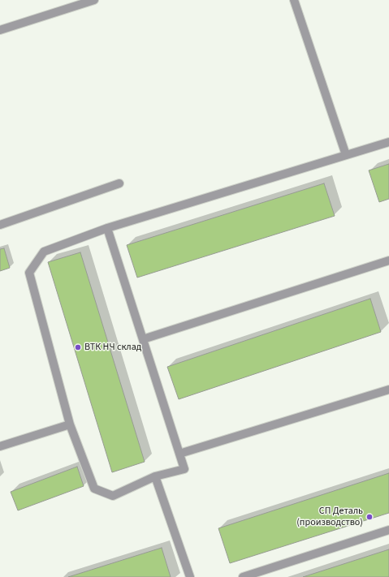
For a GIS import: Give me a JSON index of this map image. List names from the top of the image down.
{
  "places": ["ВТК НЧ склад", "СП Деталь (производство)"]
}
